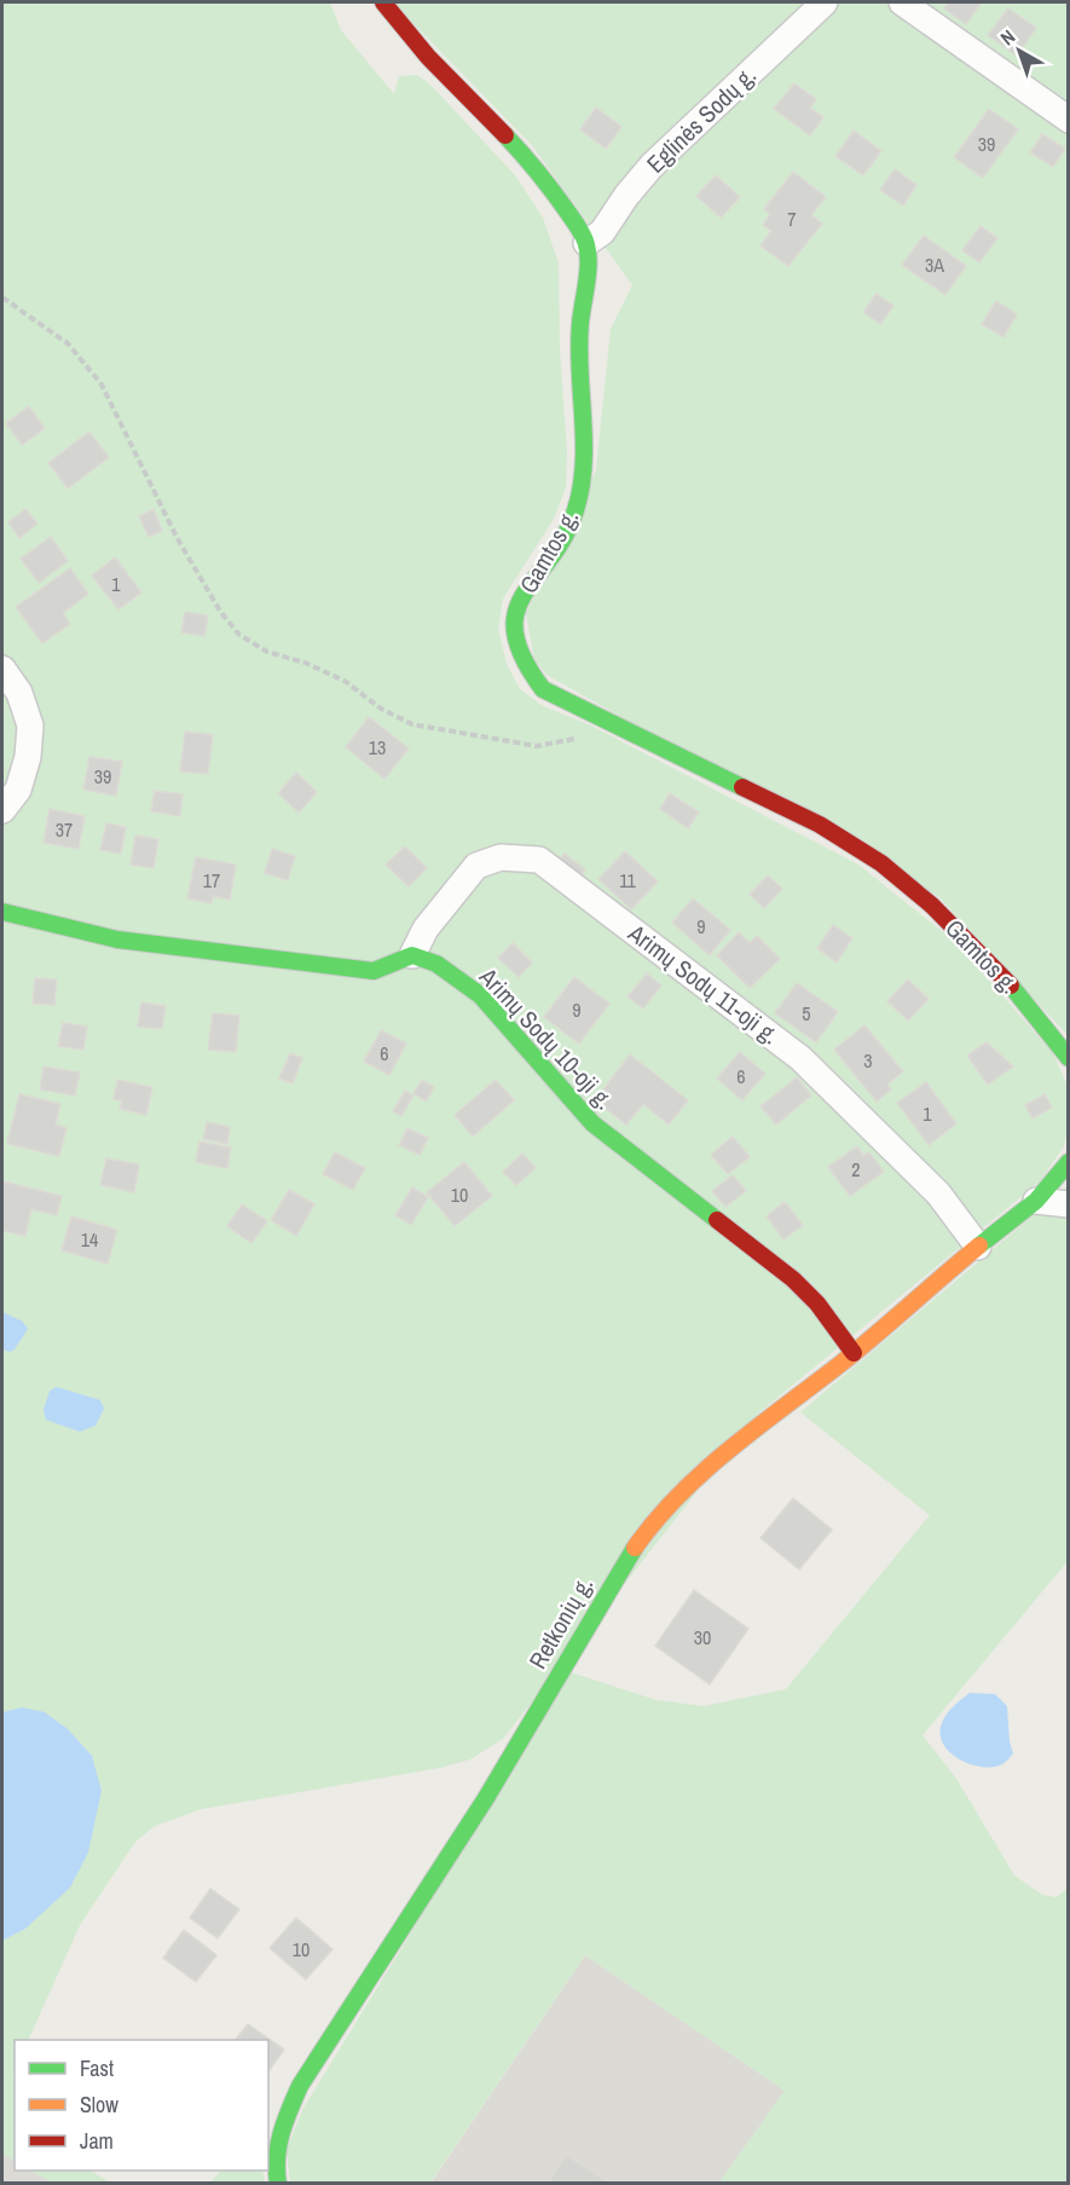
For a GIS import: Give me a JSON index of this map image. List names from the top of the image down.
{
  "streets": {
    "street": [
      "Eglinės Sodų g.",
      "Gamtos g.",
      "Arimų Sodų 11-oji g.",
      "Arimų Sodų 10-oji g.",
      "Retkonių g."
    ]
  },
  "crossings": [
    ["Eglinės Sodų g.", "Gamtos g."],
    ["Arimų Sodų 11-oji g.", "Arimų Sodų 10-oji g."],
    ["Arimų Sodų 11-oji g.", "Retkonių g."],
    ["Arimų Sodų 10-oji g.", "Retkonių g."]
  ],
  "house_numbers": [
    "39",
    "7",
    "3A",
    "1",
    "13",
    "39",
    "37",
    "17",
    "11",
    "9",
    "9",
    "5",
    "6",
    "3",
    "6",
    "1",
    "2",
    "10",
    "14",
    "30",
    "10"
  ],
  "legend": ["Fast", "Slow", "Jam"],
  "north": "top left"
}
